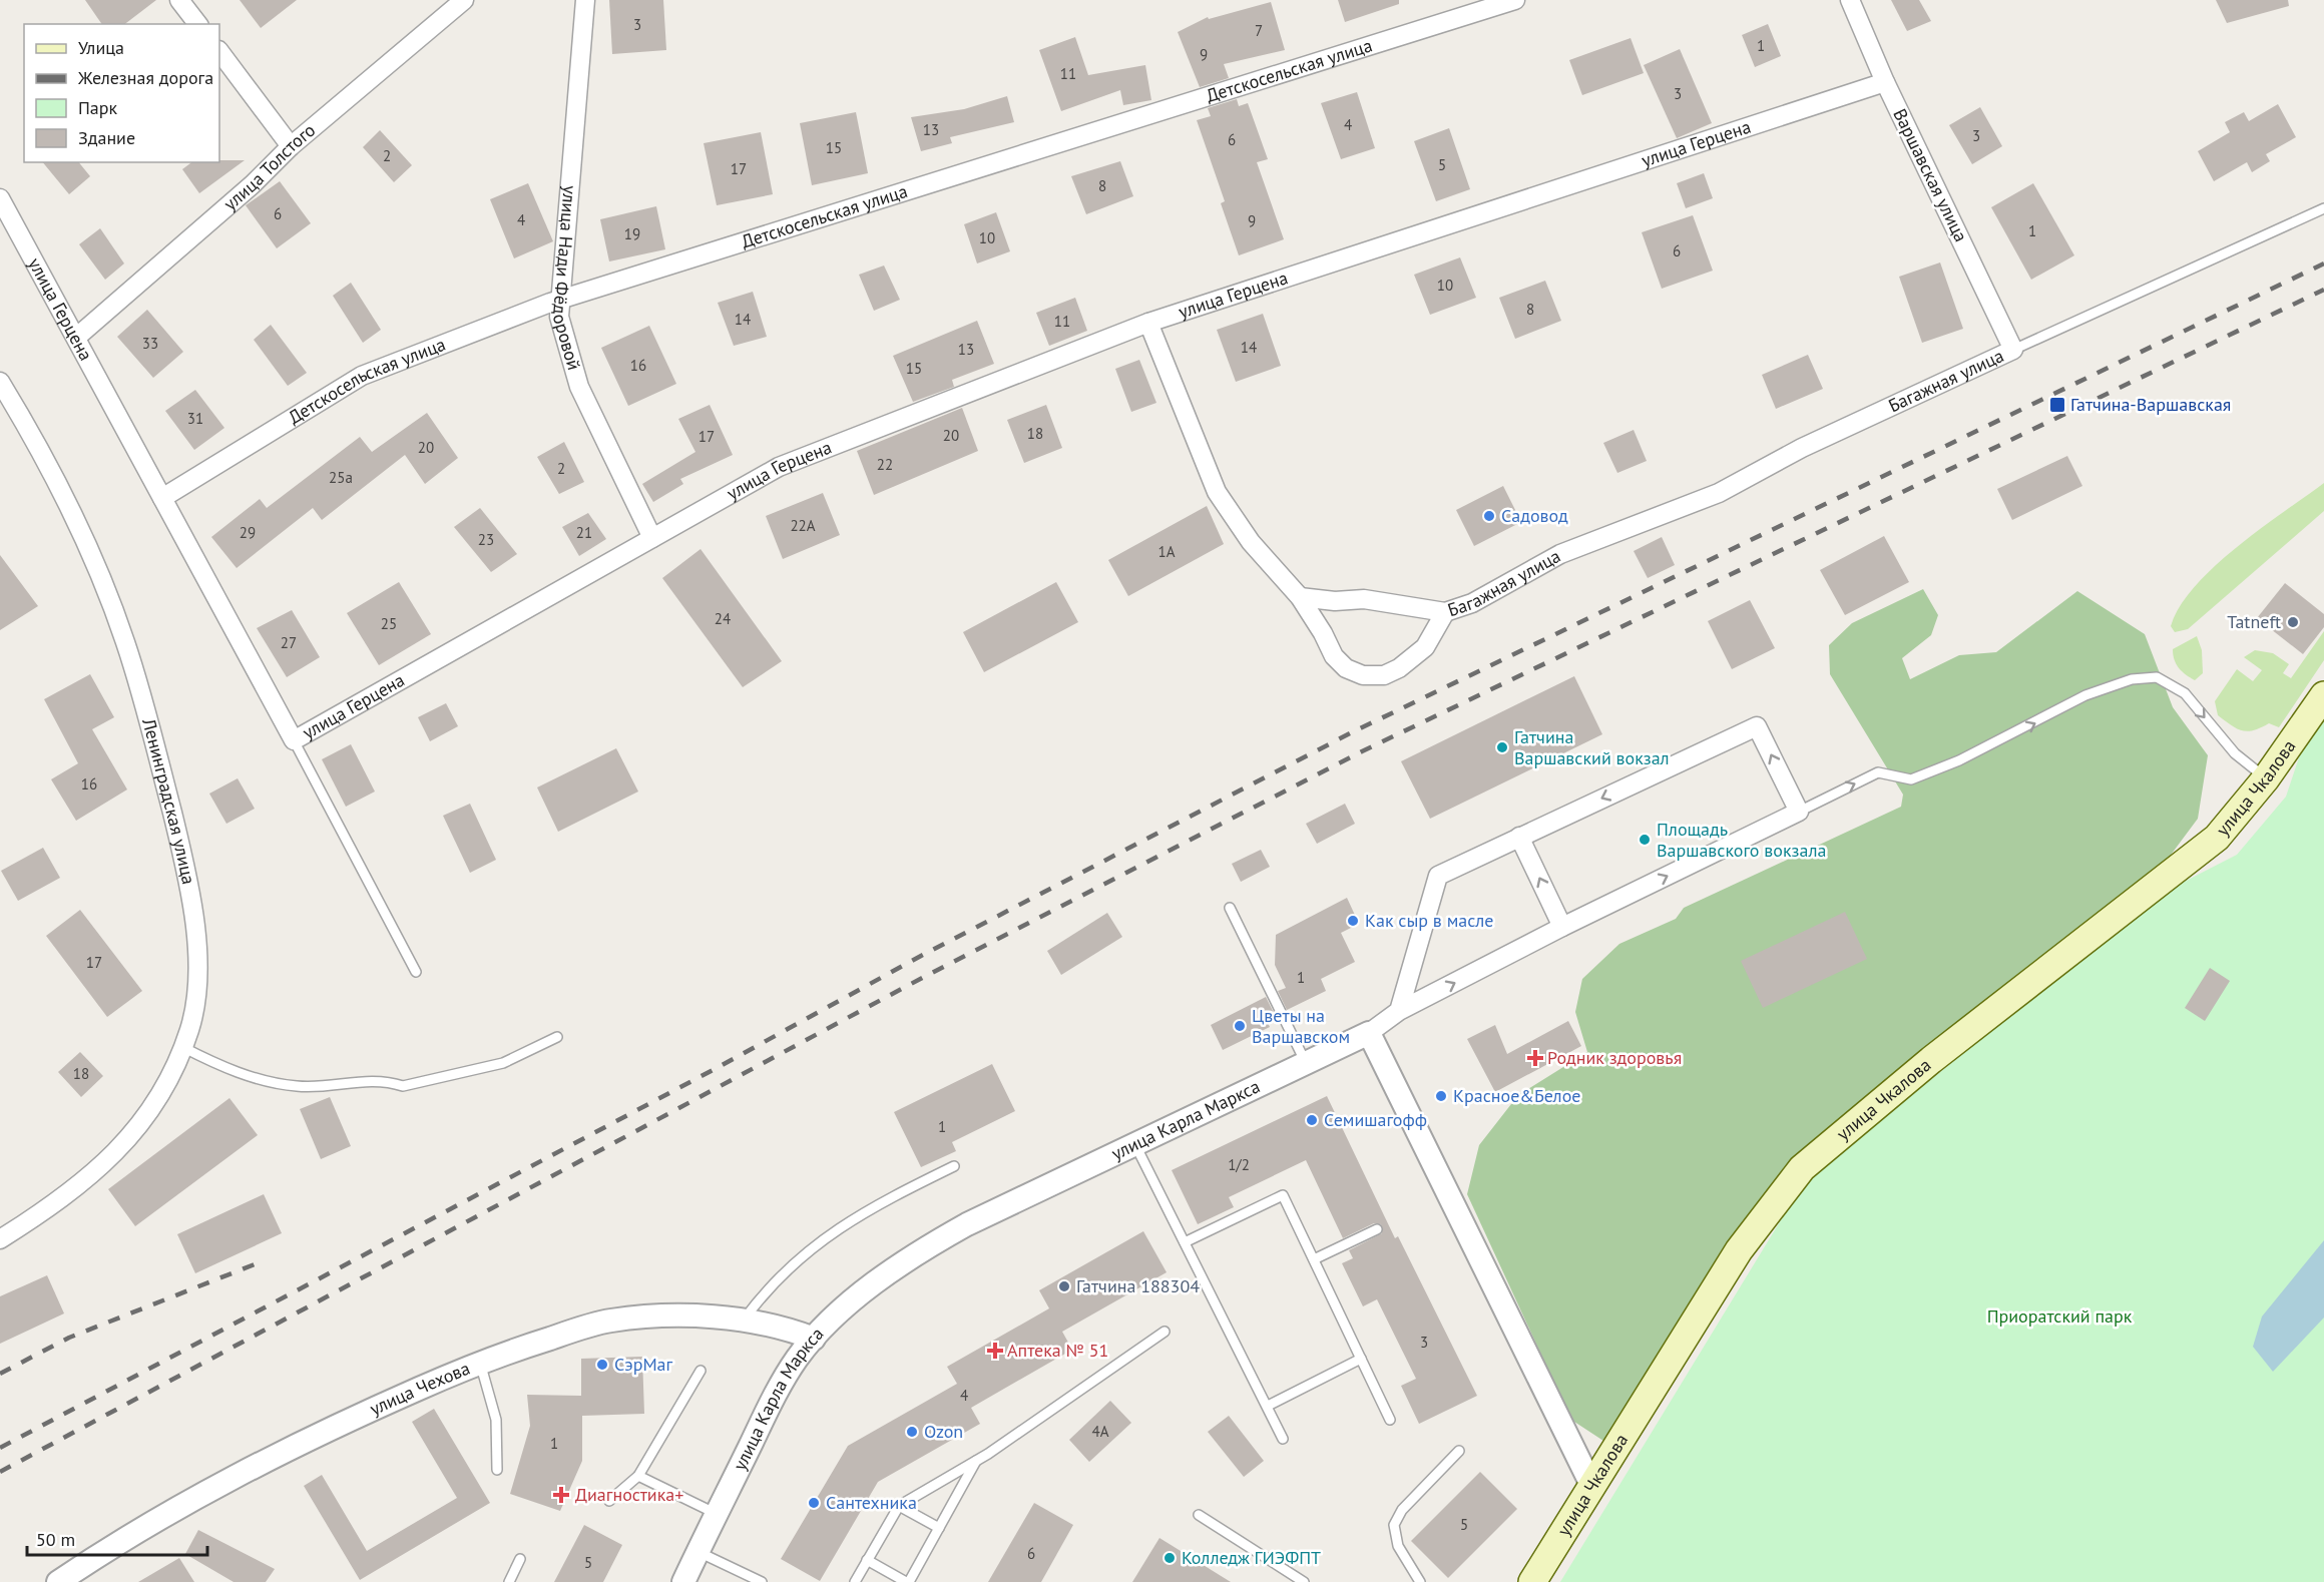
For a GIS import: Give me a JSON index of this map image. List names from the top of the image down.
{
  "streets": {
    "main road": ["улица Чкалова"],
    "street": [
      "Детскосельская улица",
      "улица Герцена",
      "улица Толстого",
      "Варшавская улица",
      "улица Нади Фёдоровой",
      "Багажная улица",
      "Ленинградская улица",
      "улица Карла Маркса",
      "улица Чехова"
    ]
  },
  "crossings": [
    ["Детскосельская улица", "улица Герцена"],
    ["Детскосельская улица", "улица Нади Фёдоровой"],
    ["улица Герцена", "улица Толстого"],
    ["улица Герцена", "Варшавская улица"],
    ["улица Герцена", "улица Нади Фёдоровой"],
    ["улица Герцена", "Багажная улица"],
    ["Варшавская улица", "Багажная улица"],
    ["улица Карла Маркса", "улица Чехова"]
  ],
  "parks": ["Приоратский парк"],
  "places": {
    "transit": ["Гатчина-Варшавская"],
    "other": [
      "Садовод",
      "Tatneft",
      "Гатчина Варшавский вокзал",
      "Площадь Варшавского вокзала",
      "Как сыр в масле",
      "Цветы на Варшавском",
      "Красное&Белое",
      "Семишагофф",
      "Гатчина 188304",
      "СэрМаг",
      "Ozon",
      "Сантехника",
      "Колледж ГИЭФПТ"
    ],
    "health": ["Родник здоровья", "Аптека № 51", "Диагностика+"]
  },
  "house_numbers": [
    "3",
    "7",
    "1",
    "9",
    "11",
    "3",
    "4",
    "13",
    "3",
    "6",
    "15",
    "2",
    "5",
    "17",
    "8",
    "6",
    "4",
    "9",
    "1",
    "19",
    "10",
    "6",
    "10",
    "8",
    "14",
    "11",
    "33",
    "14",
    "13",
    "16",
    "15",
    "31",
    "18",
    "20",
    "17",
    "20",
    "22",
    "2",
    "25а",
    "22А",
    "29",
    "21",
    "23",
    "1А",
    "24",
    "25",
    "27",
    "16",
    "17",
    "1",
    "18",
    "1",
    "1/2",
    "3",
    "4",
    "4А",
    "1",
    "5",
    "6",
    "5"
  ],
  "legend": [
    "Улица",
    "Железная дорога",
    "Парк",
    "Здание"
  ],
  "scale_bar": "50 m"
}
